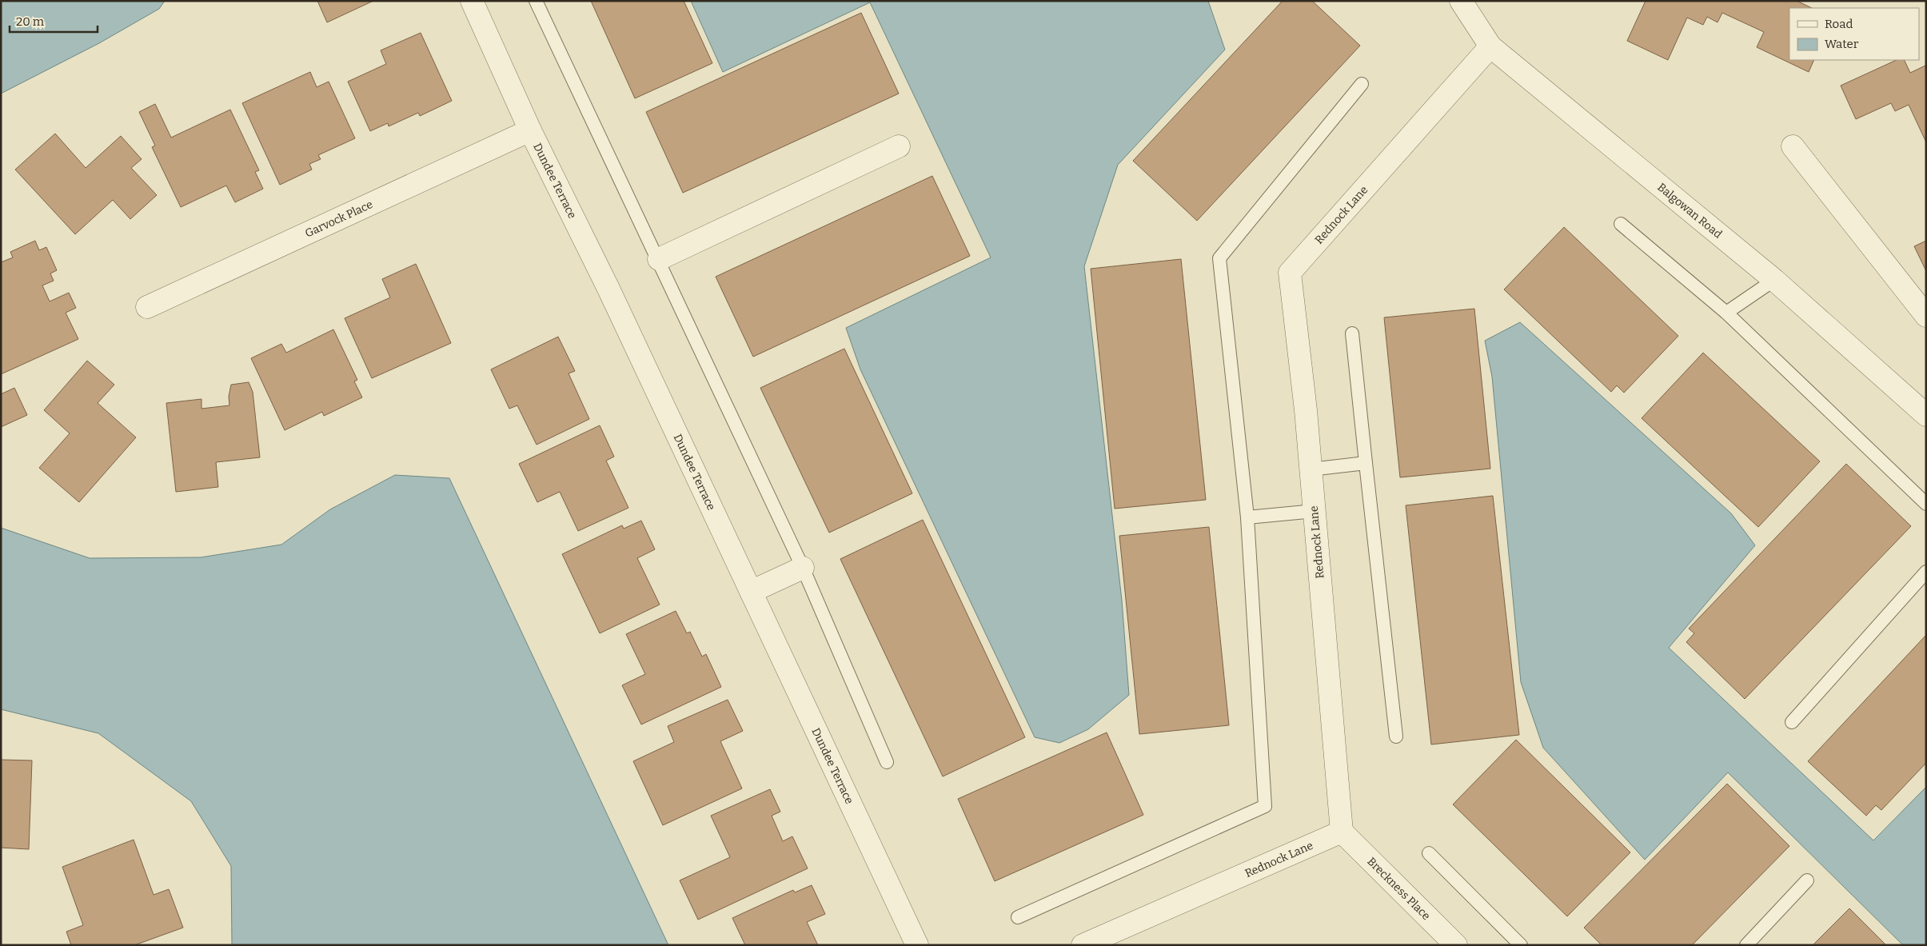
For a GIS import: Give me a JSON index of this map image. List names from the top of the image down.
{
  "streets": {
    "street": [
      "Dundee Terrace",
      "Balgowan Road",
      "Rednock Lane",
      "Garvock Place",
      "Breckness Place"
    ]
  },
  "crossings": [
    ["Dundee Terrace", "Garvock Place"],
    ["Balgowan Road", "Rednock Lane"],
    ["Rednock Lane", "Breckness Place"]
  ],
  "legend": ["Road", "Water"],
  "scale_bar": "20 m"
}
